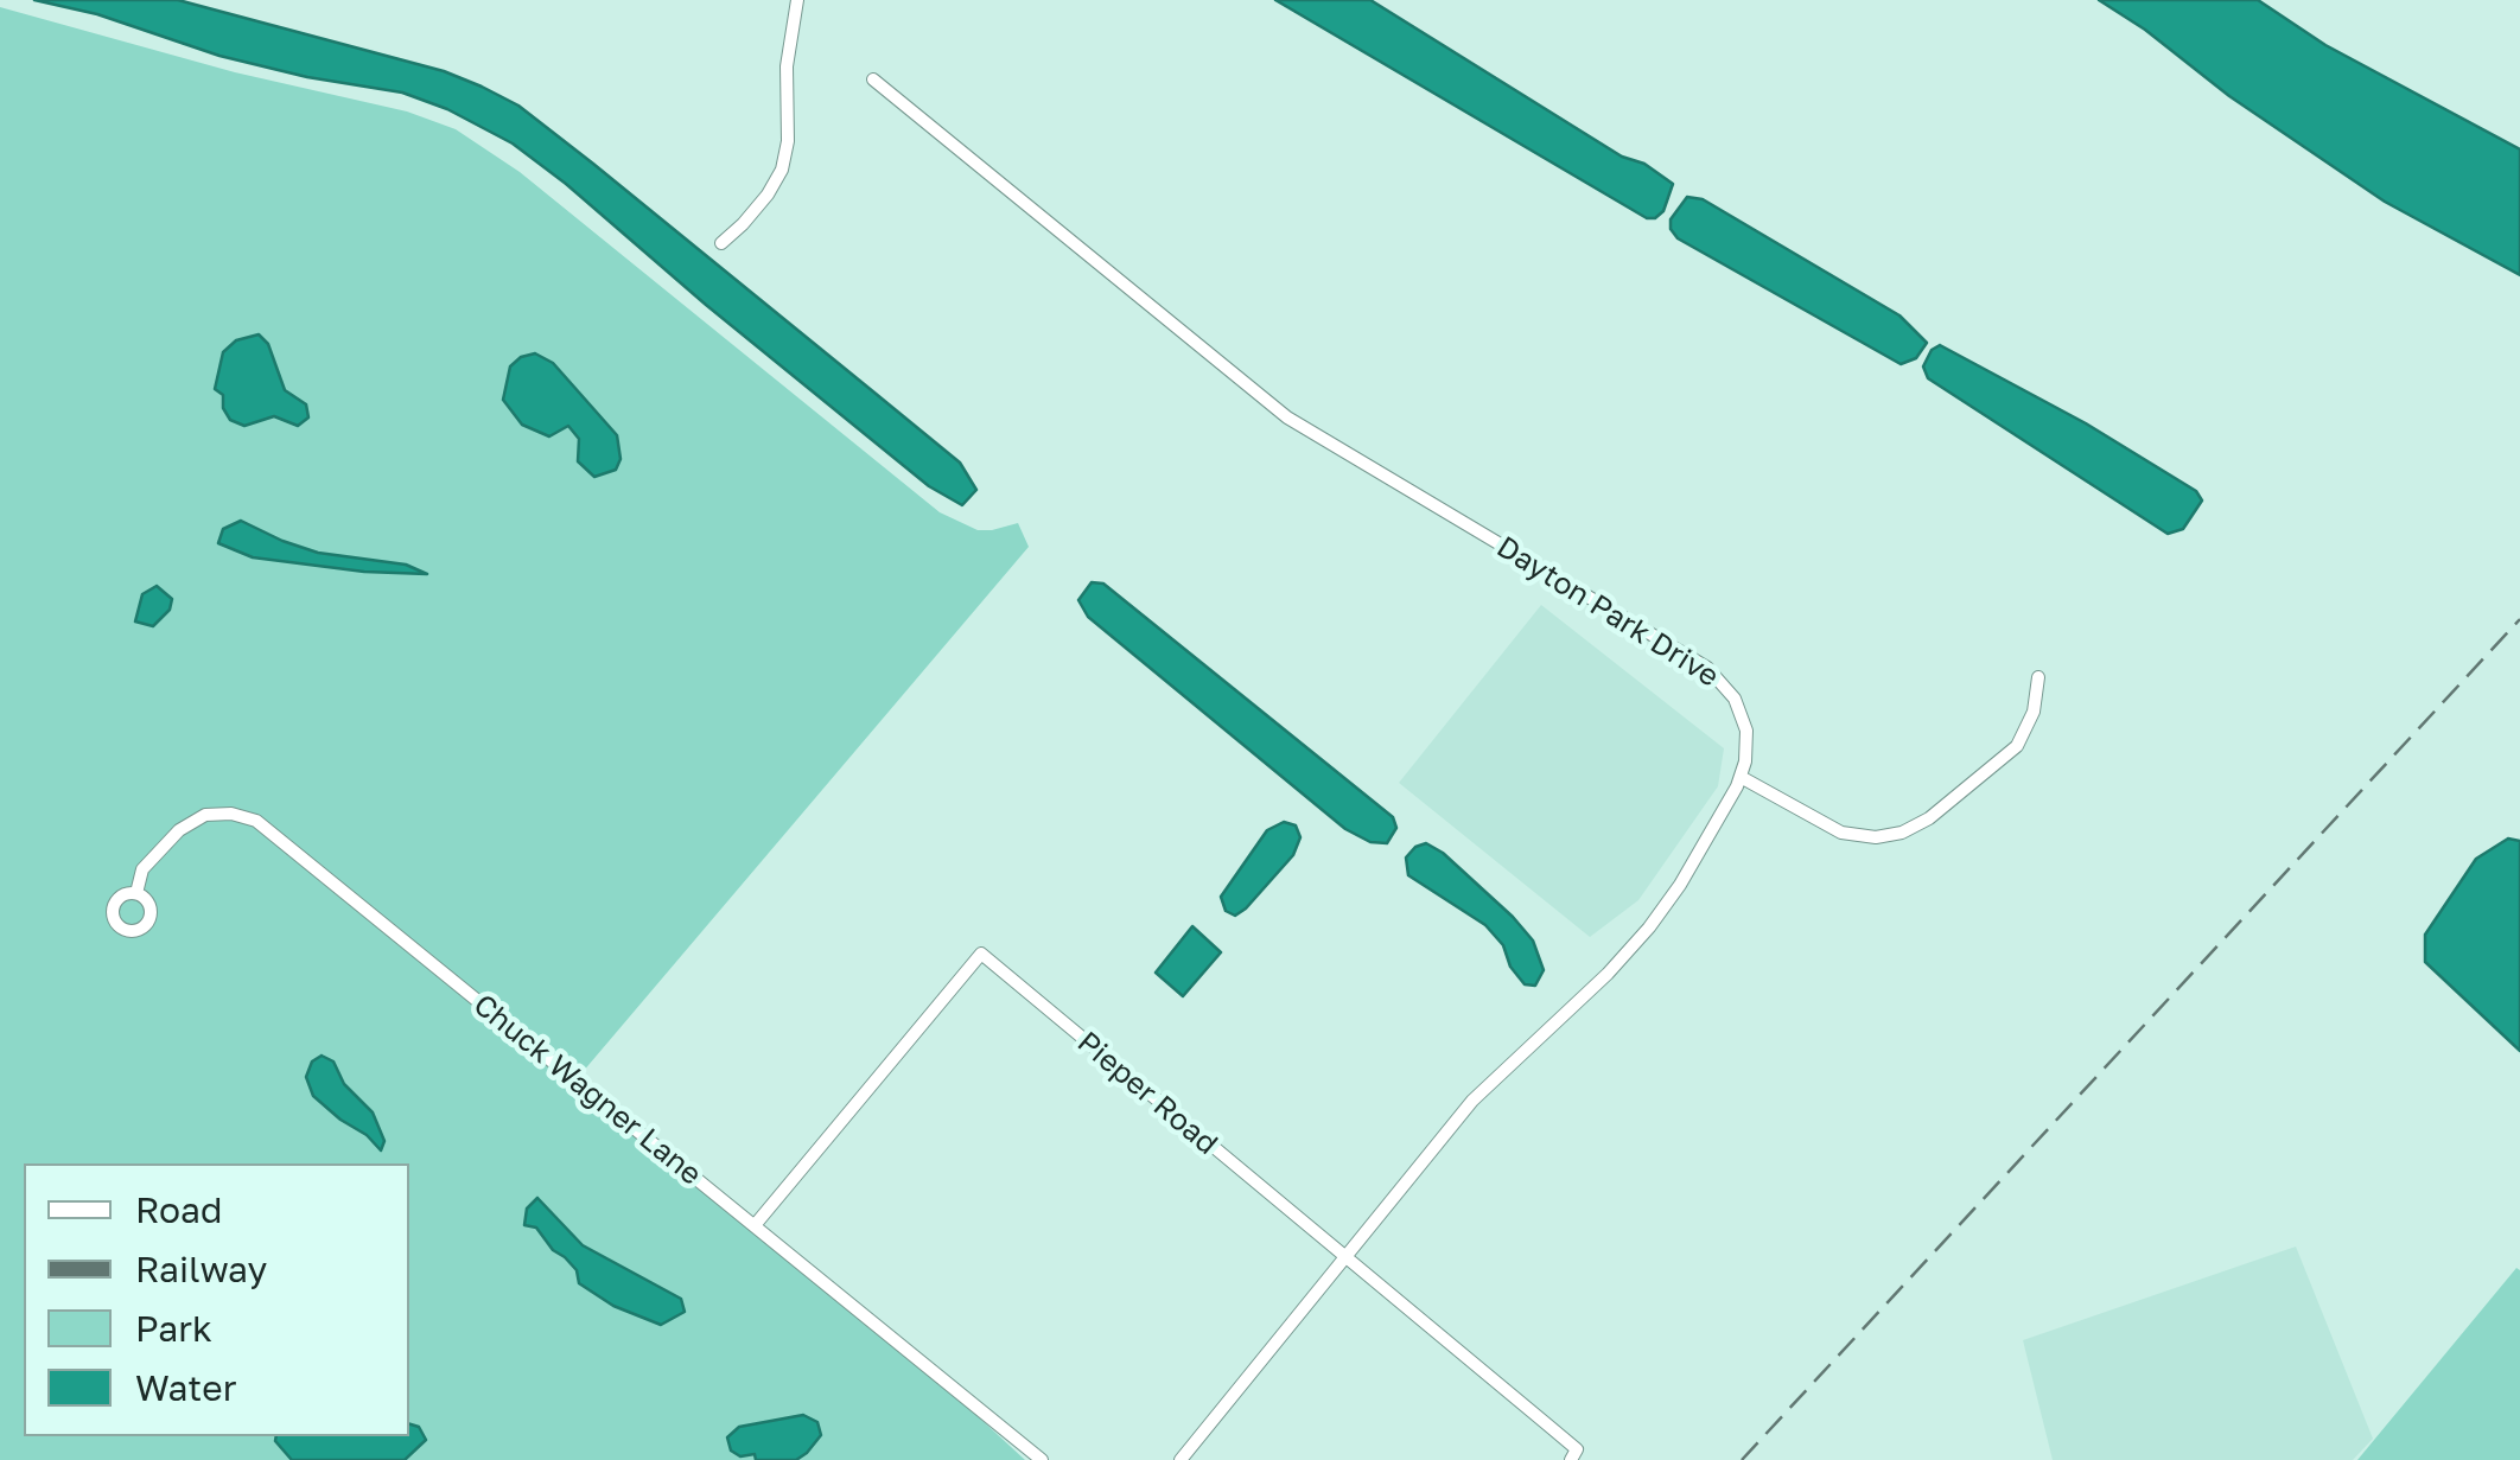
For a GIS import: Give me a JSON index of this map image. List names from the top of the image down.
{
  "streets": {
    "street": ["Dayton Park Drive", "Chuck Wagner Lane", "Pieper Road"]
  },
  "crossings": [
    ["Dayton Park Drive", "Pieper Road"],
    ["Chuck Wagner Lane", "Pieper Road"]
  ],
  "legend": [
    "Road",
    "Railway",
    "Park",
    "Water"
  ]
}
